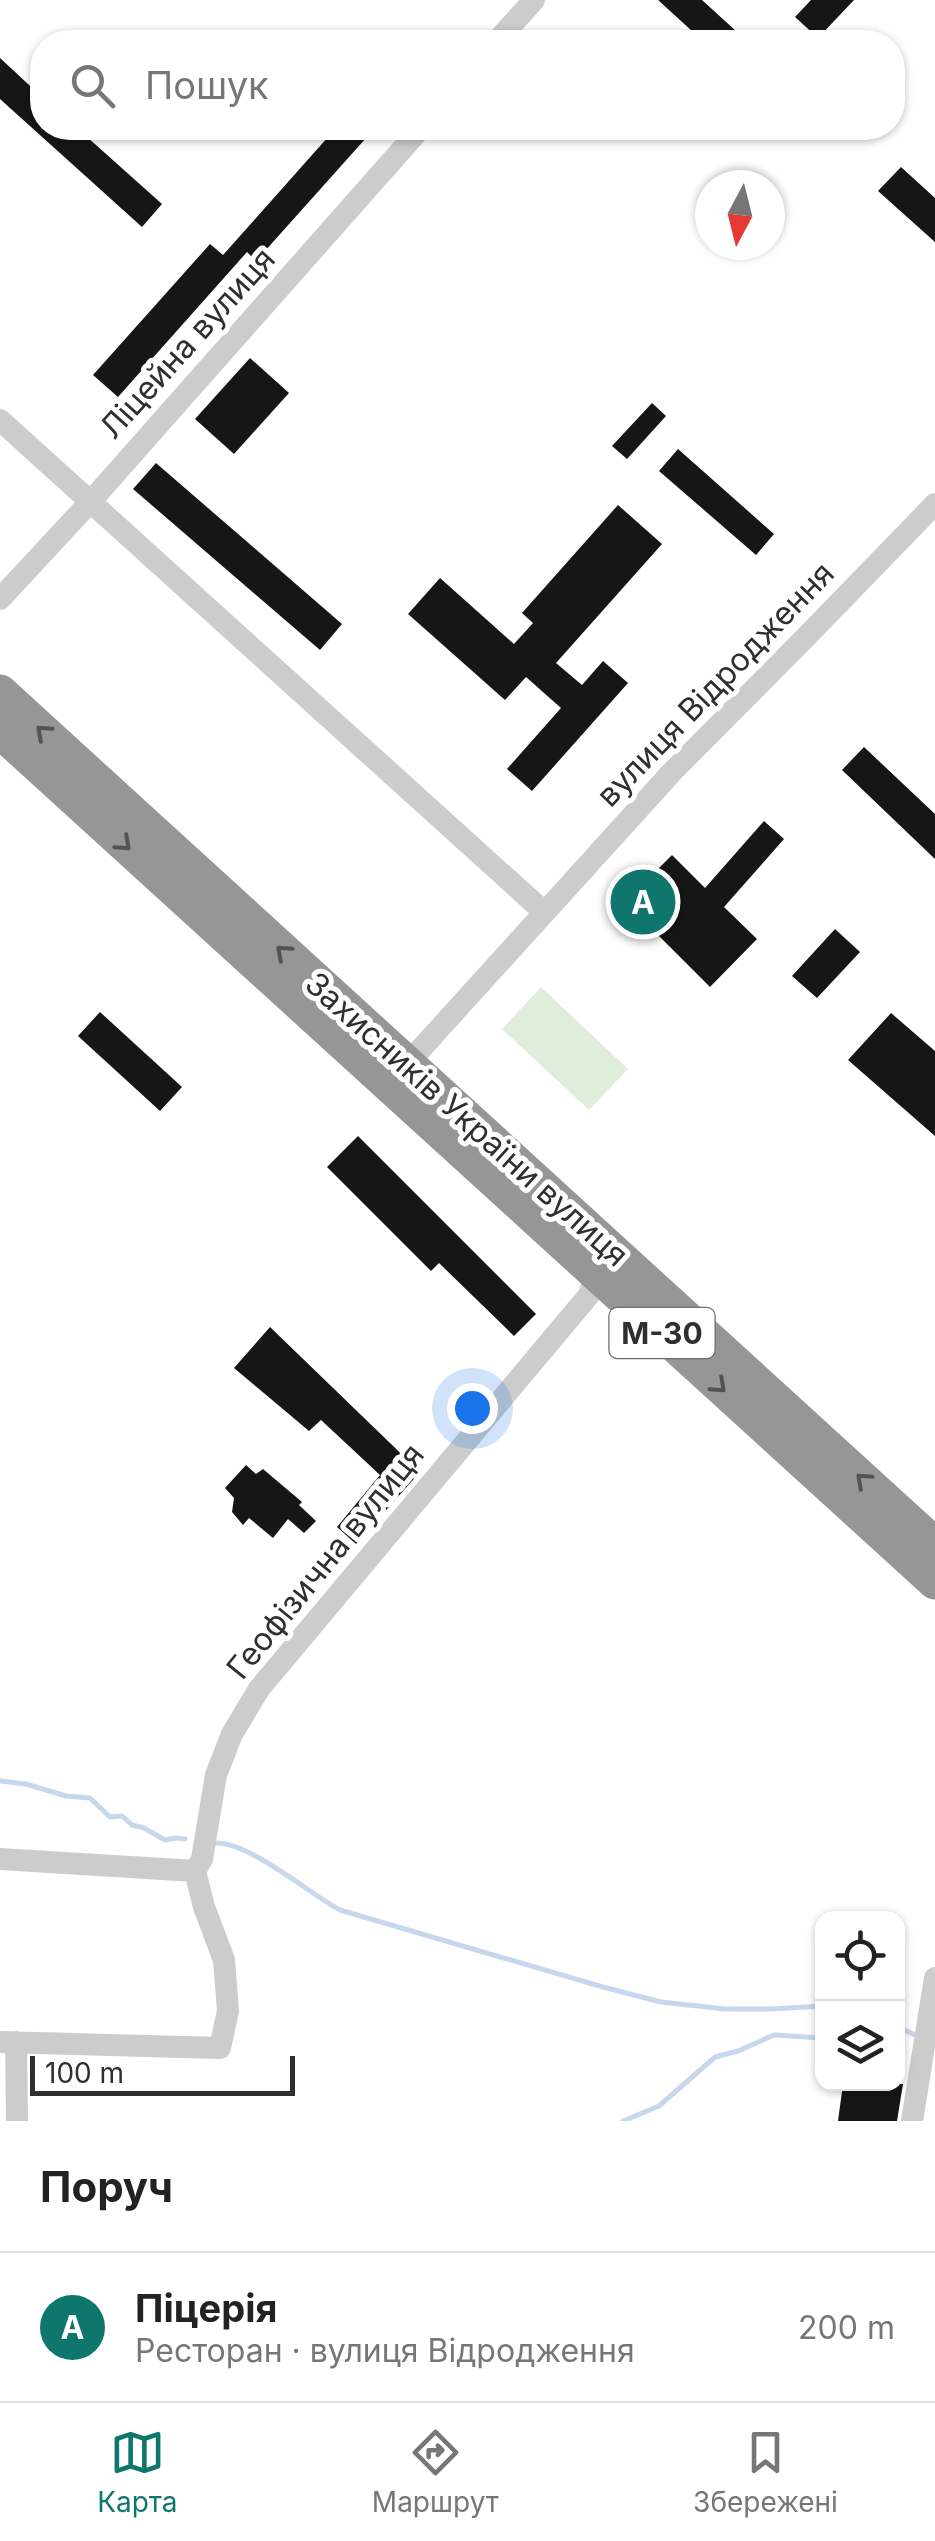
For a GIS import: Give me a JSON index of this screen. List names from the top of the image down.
{
  "streets": {
    "highway": ["Захисників України вулиця", "М-30"],
    "street": ["Ліцейна вулиця", "вулиця Відродження", "Геофізична вулиця"]
  },
  "crossings": [
    ["вулиця Відродження", "Захисників України вулиця"],
    ["Захисників України вулиця", "Геофізична вулиця"]
  ],
  "scale_bar": "100 m",
  "north": "bottom",
  "page": {
    "search": "Пошук",
    "pins": "A",
    "scale": "100 m",
    "heading": "Поруч",
    "list": [
      {
        "mark": "A",
        "name": "Піцерія",
        "note": "Ресторан · вулиця Відродження",
        "value": "200 m"
      }
    ],
    "nav": ["Карта", "Маршрут", "Збережені"]
  }
}
